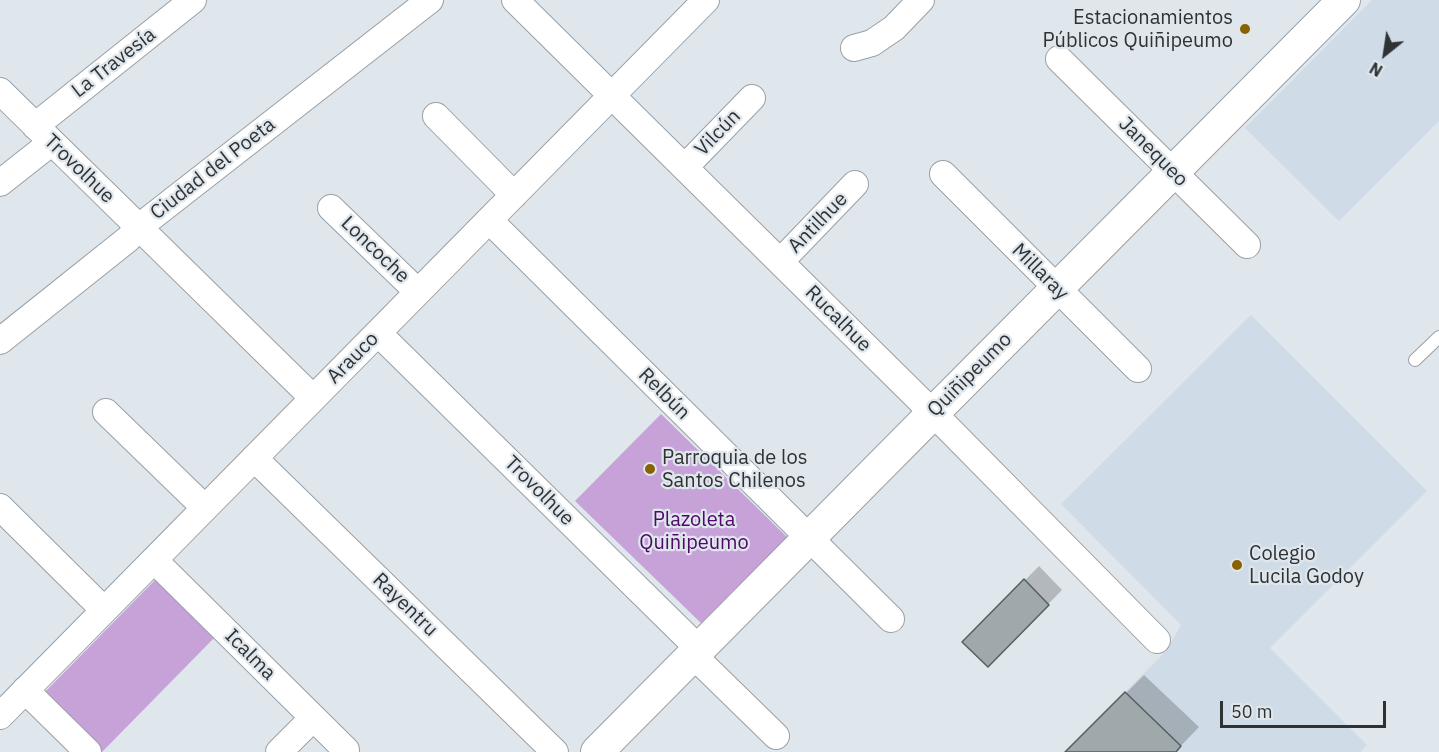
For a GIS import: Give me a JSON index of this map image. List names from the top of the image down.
{
  "streets": {
    "street": [
      "La Travesía",
      "Vilcún",
      "Janequeo",
      "Trovolhue",
      "Ciudad del Poeta",
      "Antilhue",
      "Loncoche",
      "Millaray",
      "Rucalhue",
      "Arauco",
      "Quiñipeumo",
      "Relbún",
      "Rayentru",
      "Icalma"
    ]
  },
  "crossings": [
    ["La Travesía", "Trovolhue"],
    ["Vilcún", "Rucalhue"],
    ["Janequeo", "Quiñipeumo"],
    ["Trovolhue", "Ciudad del Poeta"],
    ["Trovolhue", "Arauco"],
    ["Trovolhue", "Quiñipeumo"],
    ["Antilhue", "Rucalhue"],
    ["Loncoche", "Arauco"],
    ["Millaray", "Quiñipeumo"],
    ["Rucalhue", "Arauco"],
    ["Rucalhue", "Quiñipeumo"],
    ["Arauco", "Relbún"],
    ["Arauco", "Rayentru"],
    ["Arauco", "Icalma"],
    ["Quiñipeumo", "Relbún"]
  ],
  "parks": ["Plazoleta Quiñipeumo"],
  "places": ["Estacionamientos Públicos Quiñipeumo", "Parroquia de los Santos Chilenos", "Colegio Lucila Godoy"],
  "scale_bar": "50 m",
  "north": "bottom left"
}
